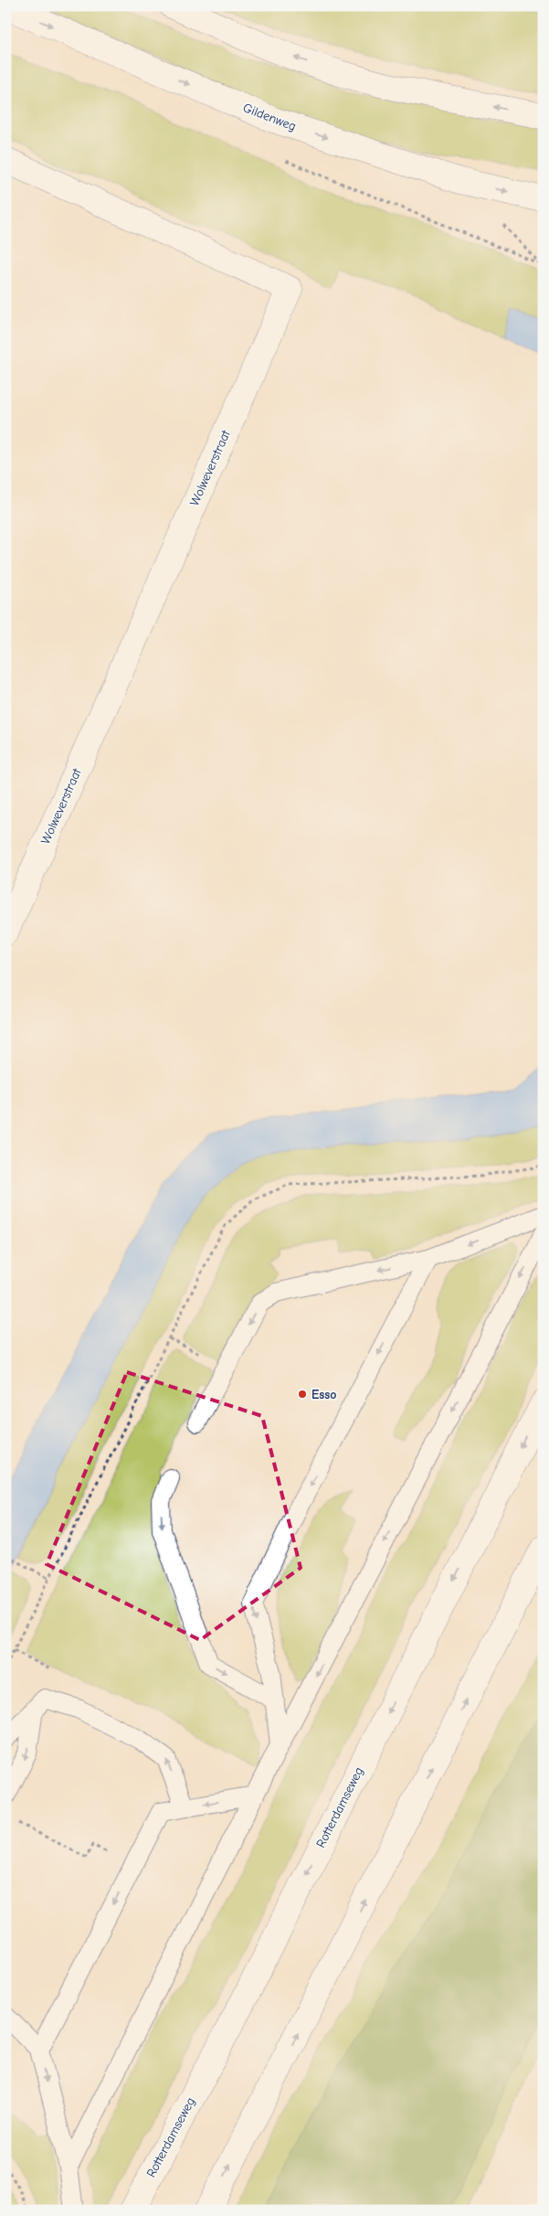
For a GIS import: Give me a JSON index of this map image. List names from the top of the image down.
{
  "streets": {
    "street": ["Gildenweg", "Wolweverstraat", "Rotterdamseweg"]
  },
  "places": ["Esso"]
}
